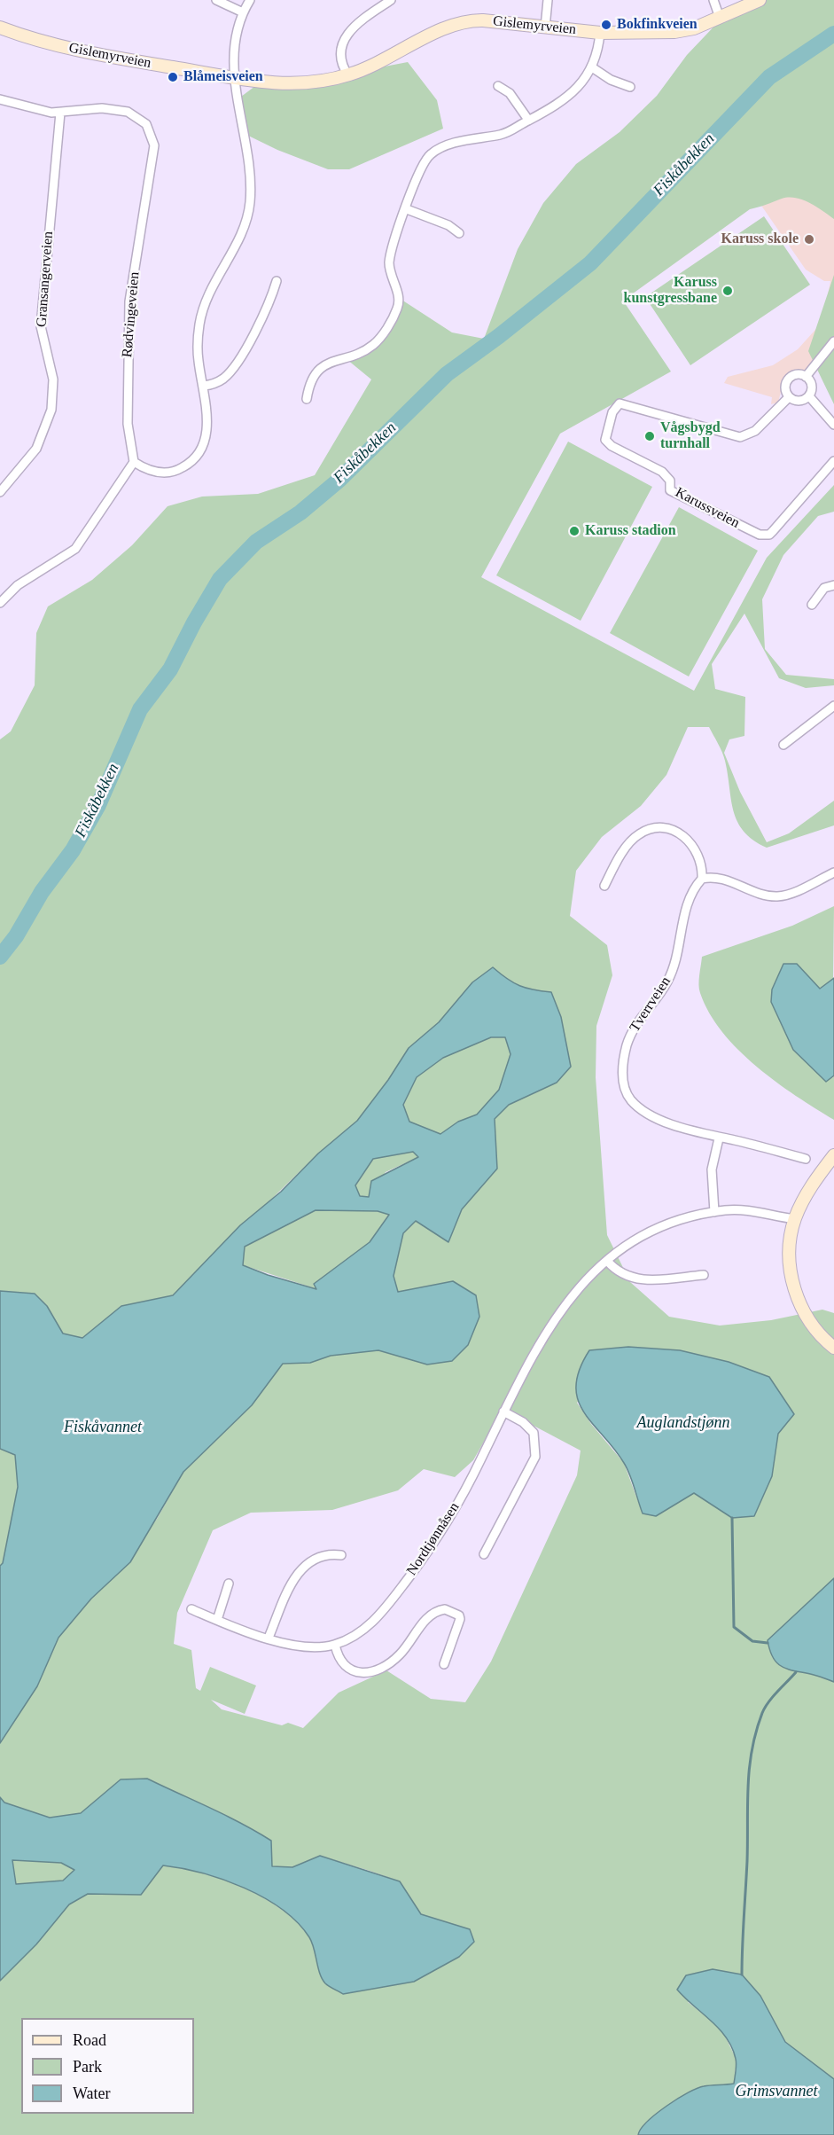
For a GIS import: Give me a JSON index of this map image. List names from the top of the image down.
{
  "streets": {
    "street": [
      "Gislemyrveien",
      "Gransangerveien",
      "Rødvingeveien",
      "Karussveien",
      "Tverrveien",
      "Nordtjønnåsen"
    ]
  },
  "crossings": [
    ["Gransangerveien", "Rødvingeveien"]
  ],
  "water": [
    "Fiskåbekken",
    "Auglandstjønn",
    "Fiskåvannet",
    "Grimsvannet"
  ],
  "places": [
    "Bokfinkveien",
    "Blåmeisveien",
    "Karuss skole",
    "Karuss kunstgressbane",
    "Vågsbygd turnhall",
    "Karuss stadion"
  ],
  "legend": ["Road", "Park", "Water"]
}
